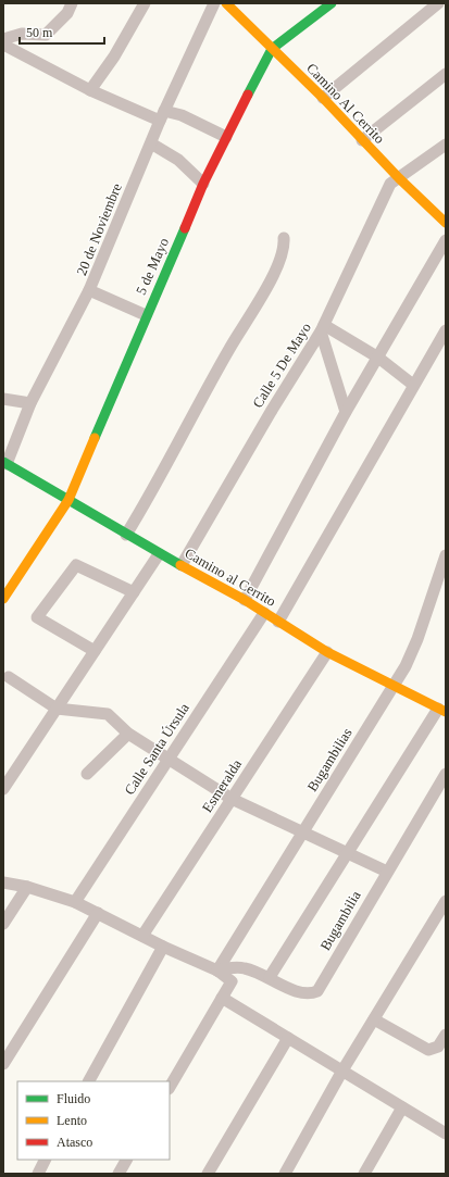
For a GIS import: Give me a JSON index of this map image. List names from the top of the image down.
{
  "streets": {
    "street": [
      "Camino Al Cerrito",
      "20 de Noviembre",
      "5 de Mayo",
      "Calle 5 De Mayo",
      "Camino al Cerrito",
      "Calle Santa Úrsula",
      "Bugambilias",
      "Esmeralda",
      "Bugambilia"
    ]
  },
  "crossings": [
    ["Camino Al Cerrito", "5 de Mayo"],
    ["Camino Al Cerrito", "Calle 5 De Mayo"],
    ["20 de Noviembre", "Camino al Cerrito"],
    ["5 de Mayo", "Camino al Cerrito"],
    ["Calle 5 De Mayo", "Camino al Cerrito"],
    ["Camino al Cerrito", "Calle Santa Úrsula"],
    ["Camino al Cerrito", "Bugambilias"],
    ["Camino al Cerrito", "Esmeralda"],
    ["Bugambilias", "Bugambilia"]
  ],
  "legend": ["Fluido", "Lento", "Atasco"],
  "scale_bar": "50 m"
}
